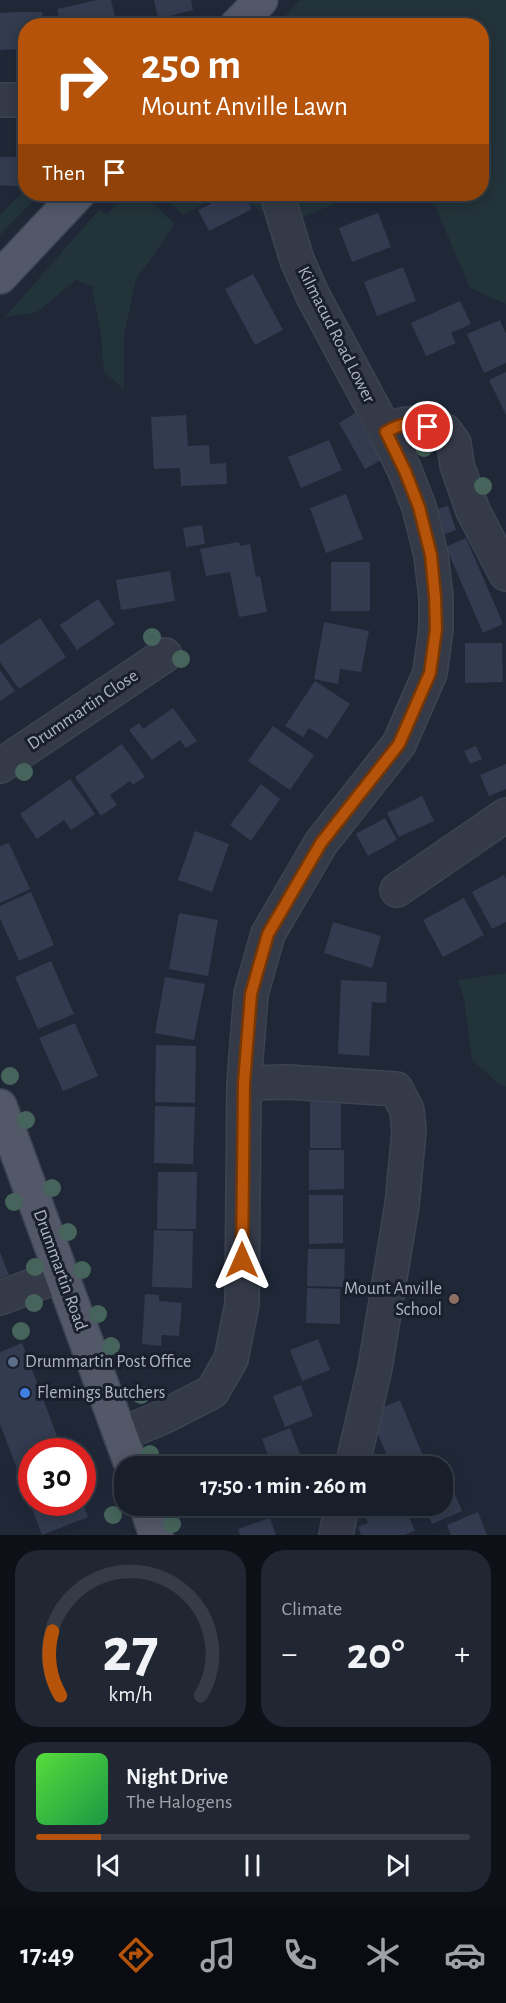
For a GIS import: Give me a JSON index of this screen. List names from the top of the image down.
{
  "streets": {
    "main road": ["Drummartin Road"],
    "street": ["Kilmacud Road Lower", "Drummartin Close"]
  },
  "crossings": [
    ["Kilmacud Road Lower", "Drummartin Road"]
  ],
  "places": ["Mount Anville School", "Drummartin Post Office", "Flemings Butchers"],
  "page": {
    "turn": ["250 m", "Mount Anville Lawn"],
    "then": "Then",
    "limit": "30",
    "trip": "17:50 · 1 min · 260 m",
    "tile": "Climate",
    "heat": ["−", "20°", "+"],
    "song": ["Night Drive", "The Halogens"],
    "tabs": "17:49",
    "gauge": ["27", "km/h"]
  }
}
